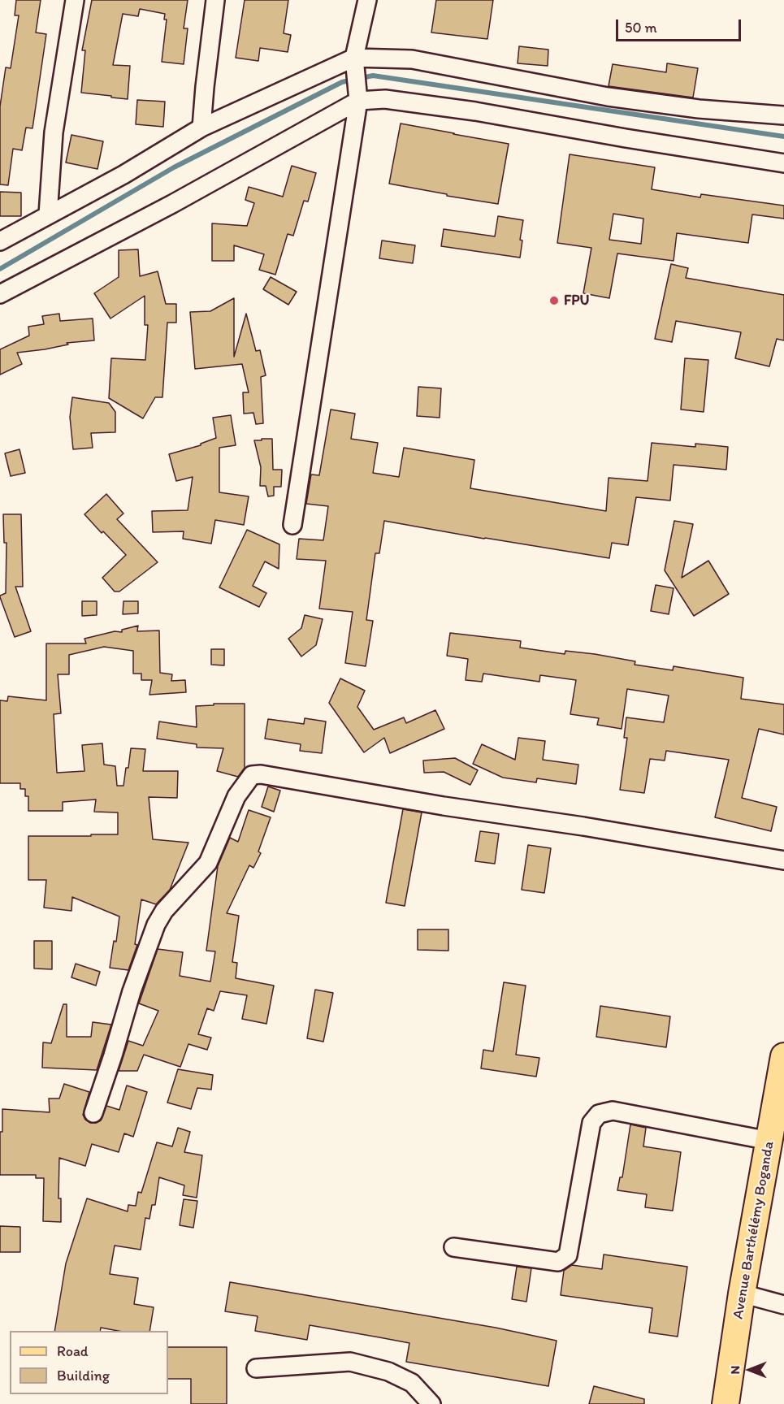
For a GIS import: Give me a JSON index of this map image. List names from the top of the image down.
{
  "streets": {
    "main road": ["Avenue Barthélémy Boganda"]
  },
  "places": ["FPU"],
  "legend": ["Road", "Building"],
  "scale_bar": "50 m",
  "north": "left"
}
